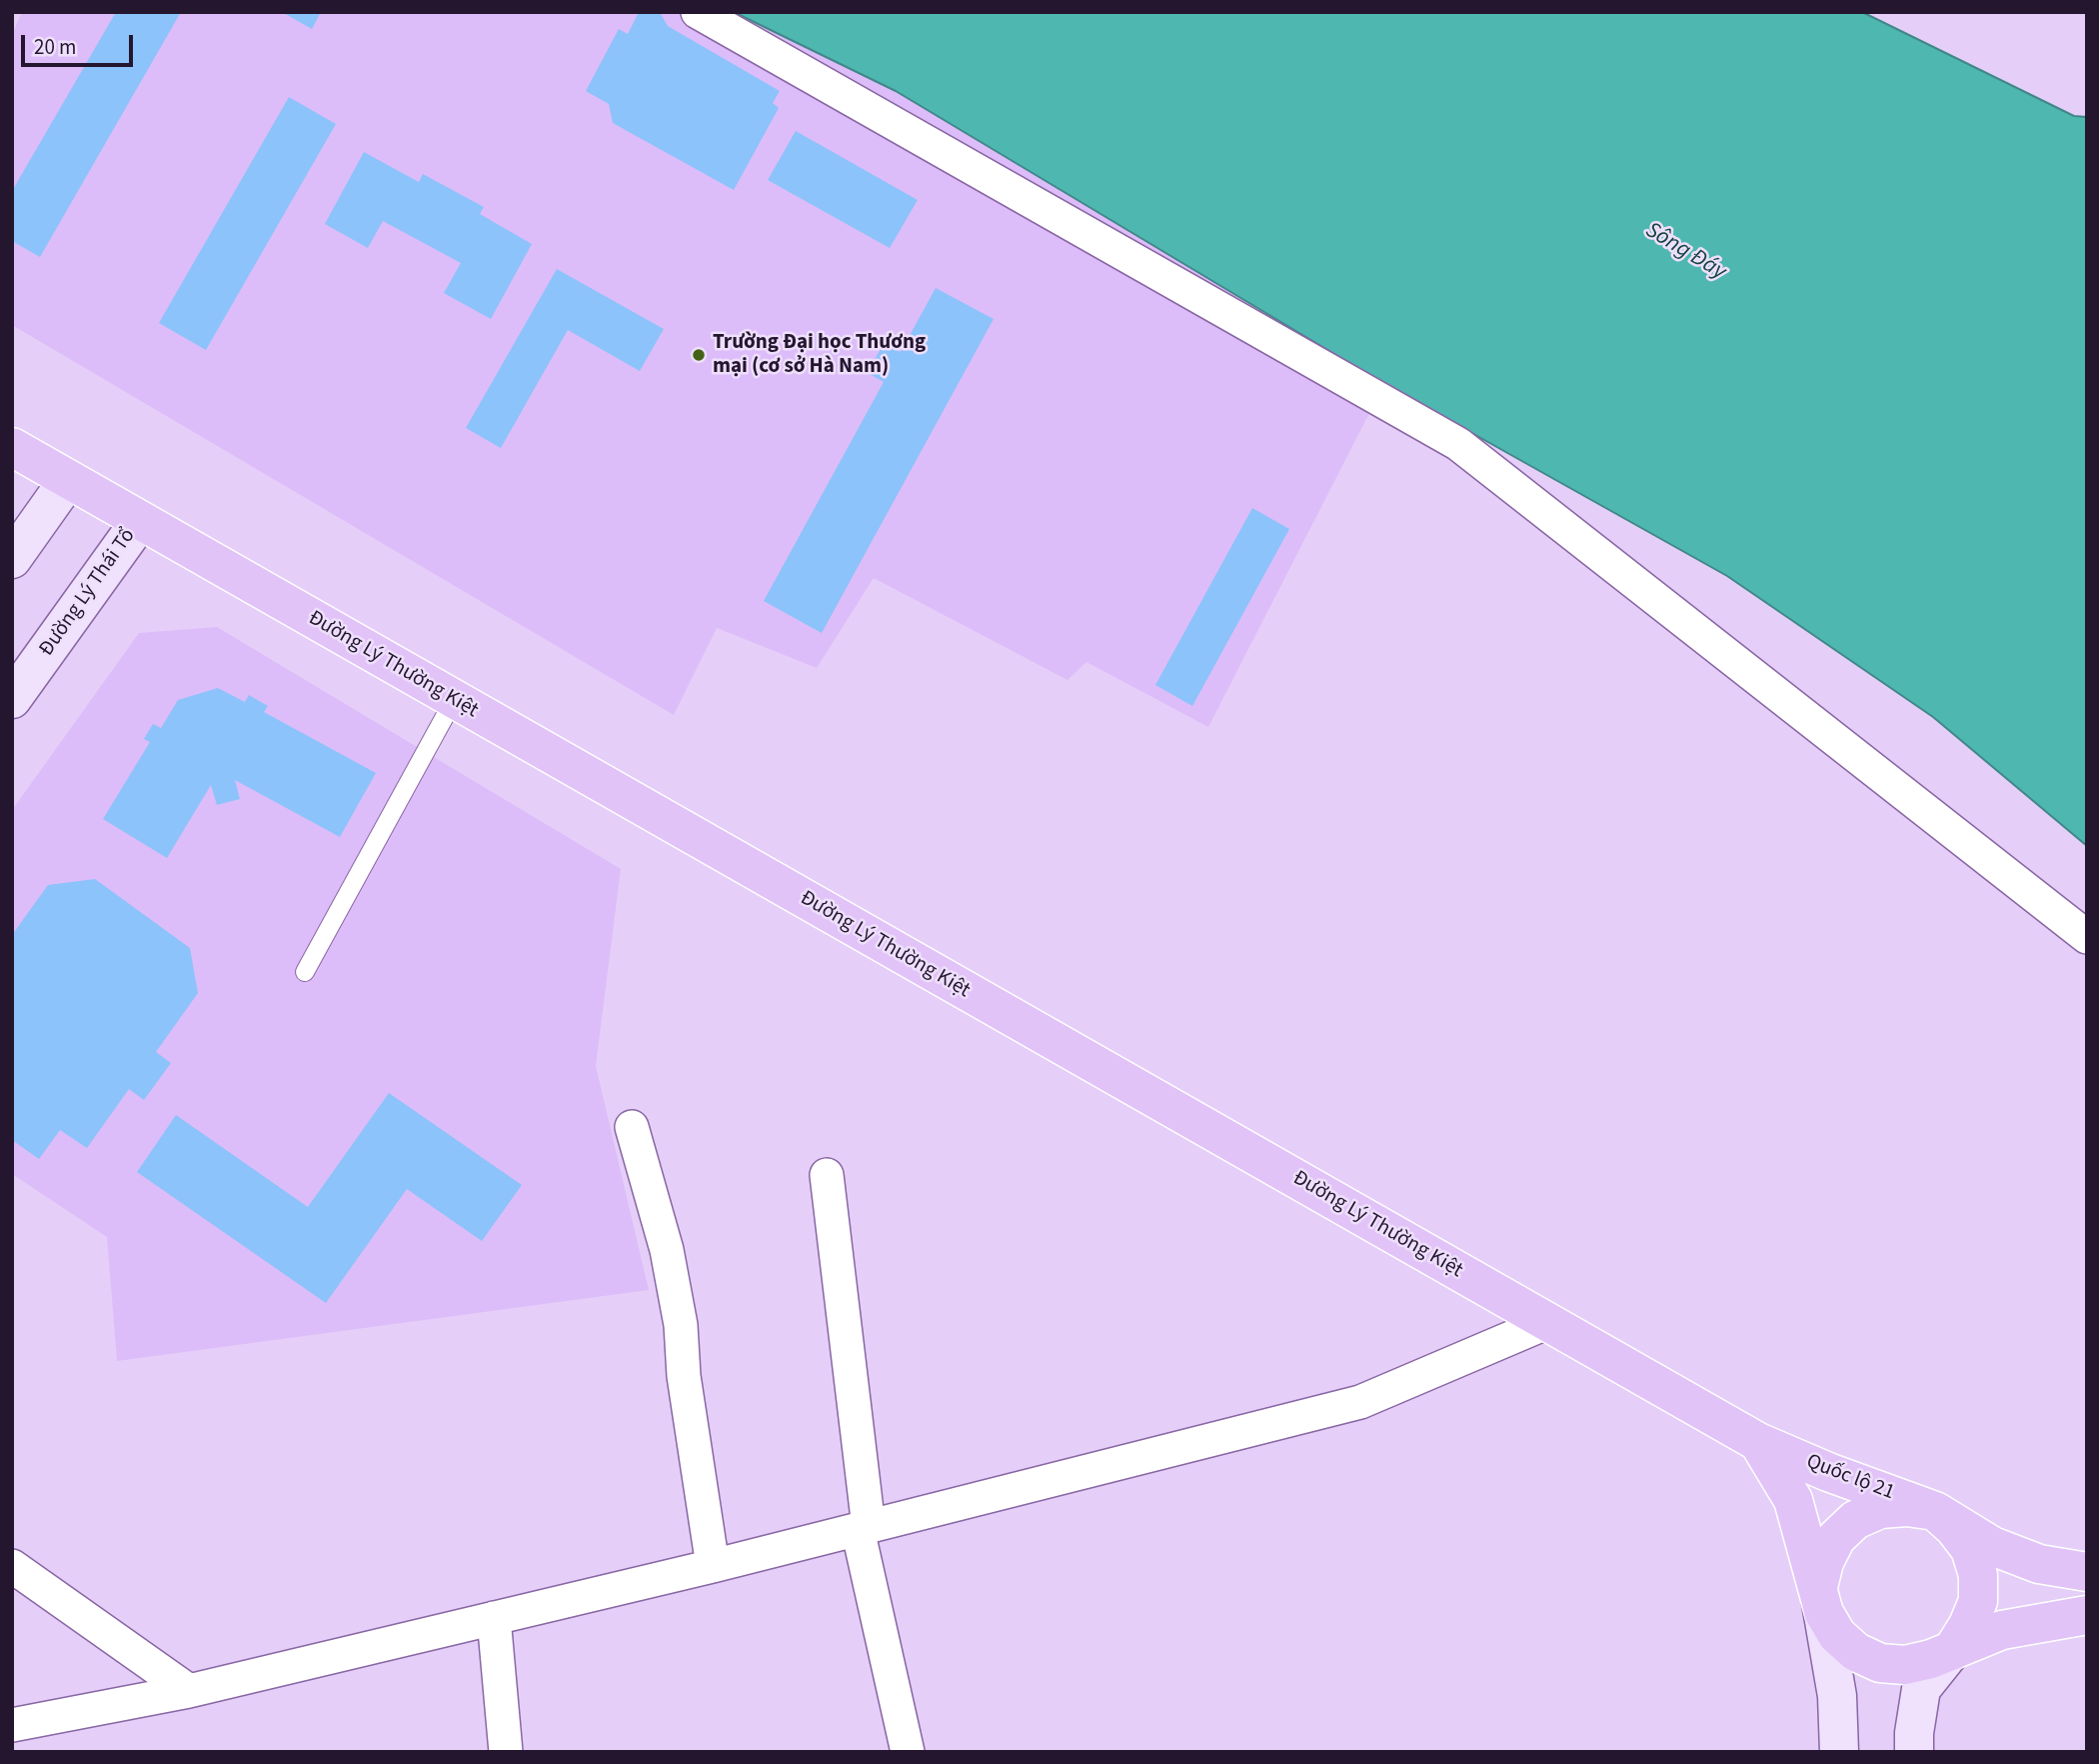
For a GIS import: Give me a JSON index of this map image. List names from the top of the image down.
{
  "streets": {
    "main road": ["Đường Lý Thái Tổ", "Đường Lý Thường Kiệt", "Quốc lộ 21"]
  },
  "crossings": [
    ["Đường Lý Thái Tổ", "Đường Lý Thường Kiệt"],
    ["Đường Lý Thường Kiệt", "Quốc lộ 21"]
  ],
  "water": ["Sông Đáy"],
  "places": ["Trường Đại học Thương mại (cơ sở Hà Nam)"],
  "scale_bar": "20 m"
}
